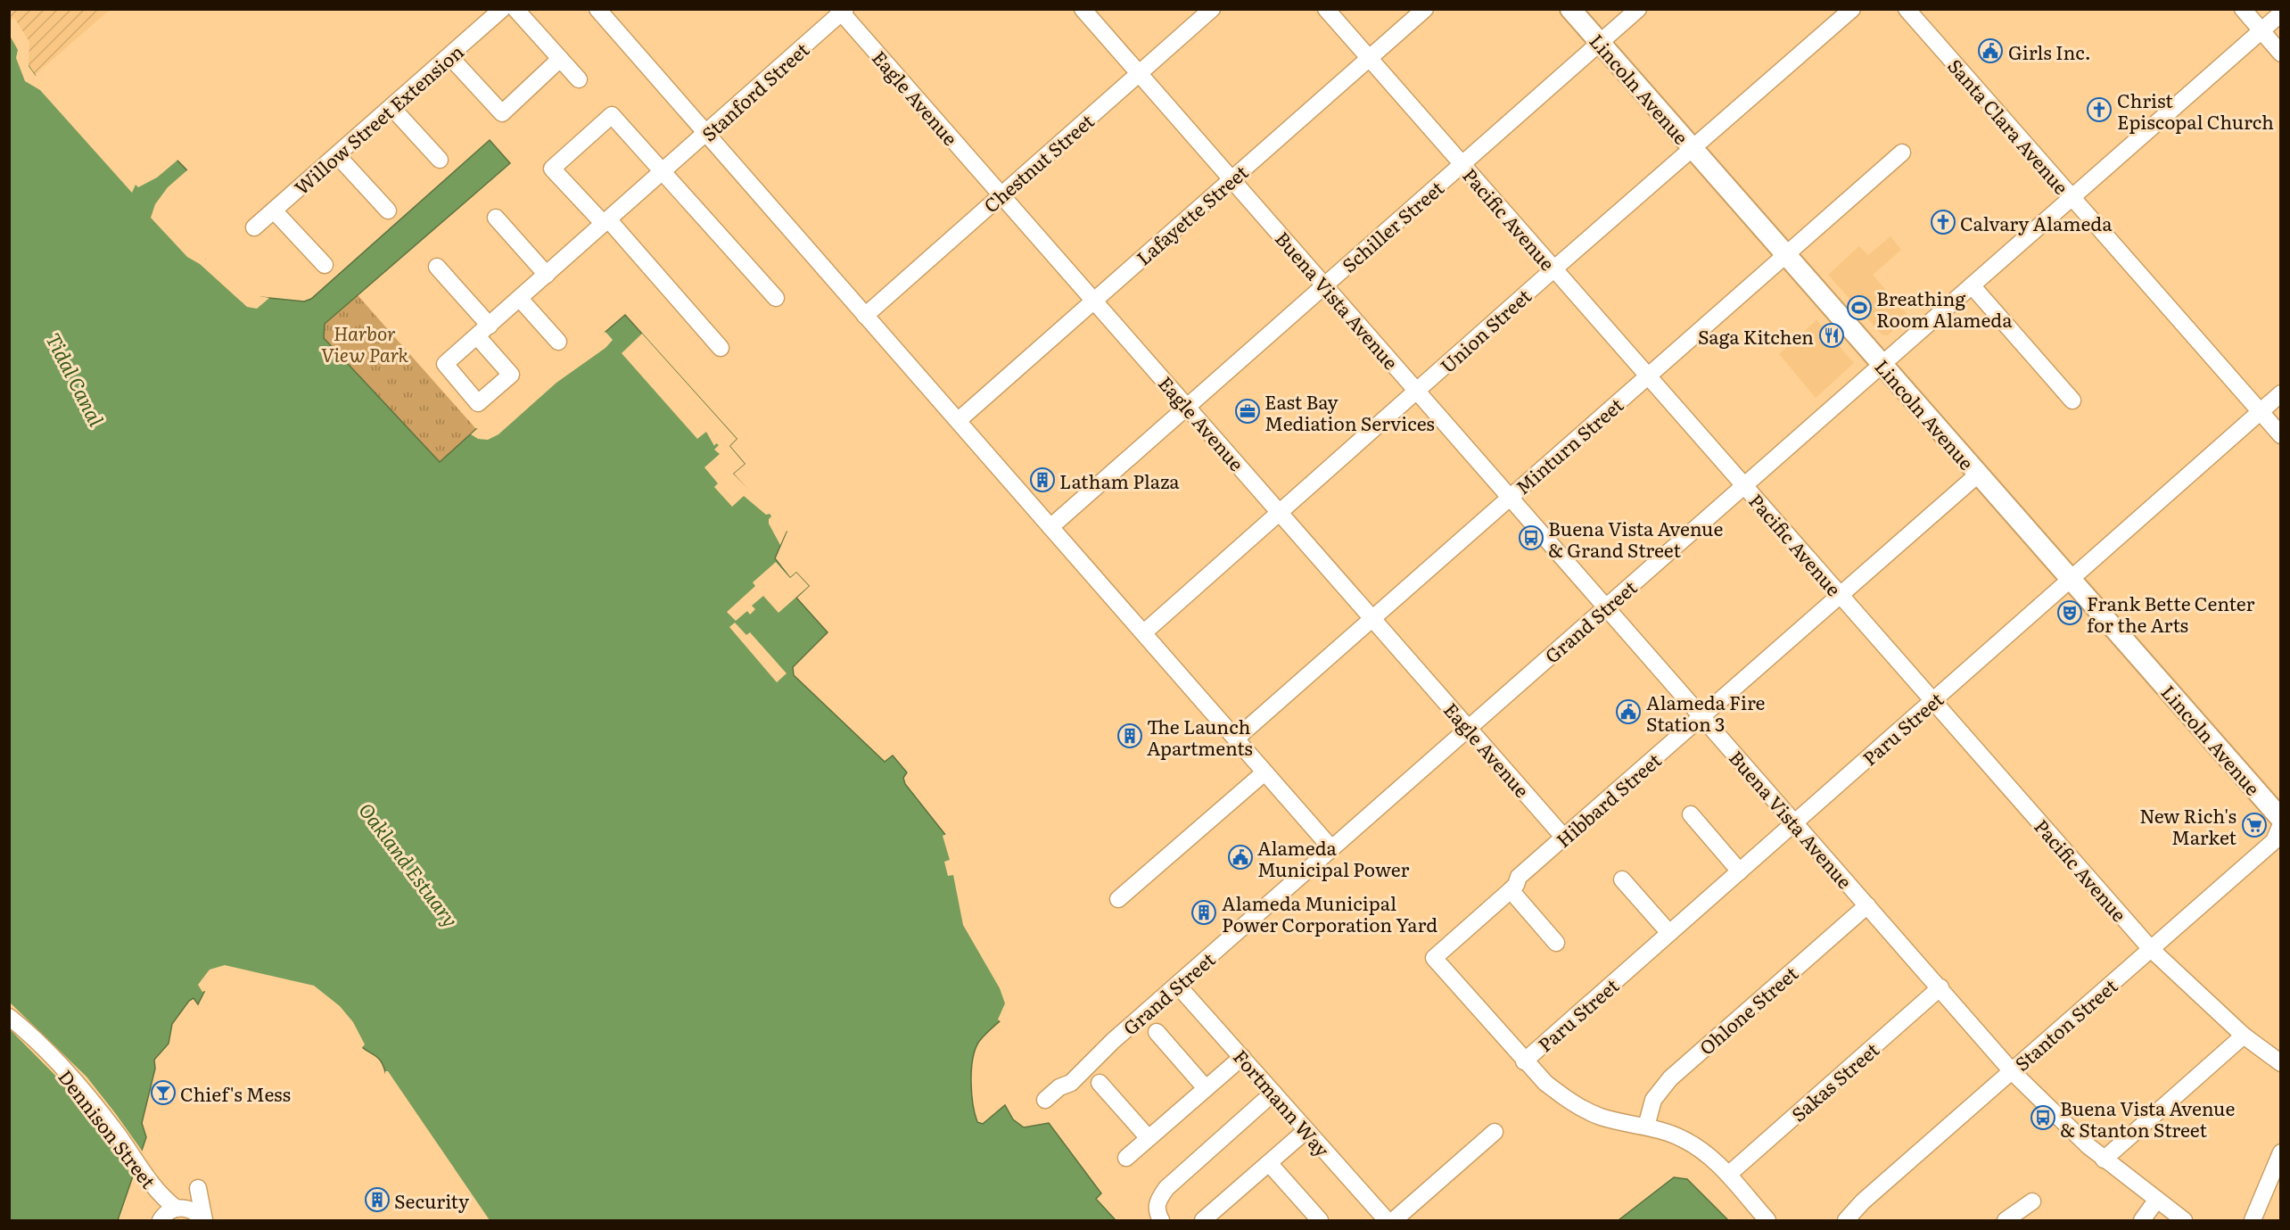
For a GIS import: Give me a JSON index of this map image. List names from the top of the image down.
{
  "streets": {
    "main road": ["Lincoln Avenue"],
    "street": [
      "Stanford Street",
      "Eagle Avenue",
      "Willow Street Extension",
      "Santa Clara Avenue",
      "Chestnut Street",
      "Lafayette Street",
      "Pacific Avenue",
      "Schiller Street",
      "Buena Vista Avenue",
      "Union Street",
      "Minturn Street",
      "Grand Street",
      "Paru Street",
      "Hibbard Street",
      "Ohlone Street",
      "Stanton Street",
      "Sakas Street",
      "Fortmann Way",
      "Dennison Street"
    ]
  },
  "crossings": [
    ["Lincoln Avenue", "Schiller Street"],
    ["Lincoln Avenue", "Union Street"],
    ["Lincoln Avenue", "Minturn Street"],
    ["Lincoln Avenue", "Grand Street"],
    ["Lincoln Avenue", "Paru Street"],
    ["Lincoln Avenue", "Hibbard Street"],
    ["Stanford Street", "Eagle Avenue"],
    ["Eagle Avenue", "Chestnut Street"],
    ["Eagle Avenue", "Lafayette Street"],
    ["Eagle Avenue", "Schiller Street"],
    ["Eagle Avenue", "Union Street"],
    ["Eagle Avenue", "Minturn Street"],
    ["Eagle Avenue", "Grand Street"],
    ["Eagle Avenue", "Hibbard Street"],
    ["Santa Clara Avenue", "Grand Street"],
    ["Santa Clara Avenue", "Paru Street"],
    ["Chestnut Street", "Buena Vista Avenue"],
    ["Lafayette Street", "Pacific Avenue"],
    ["Lafayette Street", "Buena Vista Avenue"],
    ["Pacific Avenue", "Schiller Street"],
    ["Pacific Avenue", "Union Street"],
    ["Pacific Avenue", "Minturn Street"],
    ["Pacific Avenue", "Grand Street"],
    ["Pacific Avenue", "Paru Street"],
    ["Pacific Avenue", "Hibbard Street"],
    ["Pacific Avenue", "Stanton Street"],
    ["Schiller Street", "Buena Vista Avenue"],
    ["Buena Vista Avenue", "Union Street"],
    ["Buena Vista Avenue", "Minturn Street"],
    ["Buena Vista Avenue", "Grand Street"],
    ["Buena Vista Avenue", "Paru Street"],
    ["Buena Vista Avenue", "Hibbard Street"],
    ["Buena Vista Avenue", "Ohlone Street"],
    ["Buena Vista Avenue", "Stanton Street"],
    ["Buena Vista Avenue", "Sakas Street"],
    ["Grand Street", "Fortmann Way"],
    ["Paru Street", "Hibbard Street"]
  ],
  "water": ["Tidal Canal", "Oakland Estuary"],
  "parks": ["Harbor View Park"],
  "places": {
    "public building": ["Girls Inc.", "Alameda Fire Station 3", "Alameda Municipal Power"],
    "church": ["Christ Episcopal Church", "Calvary Alameda"],
    "sports": ["Breathing Room Alameda"],
    "restaurant": ["Saga Kitchen"],
    "office": ["East Bay Mediation Services"],
    "building": [
      "Latham Plaza",
      "The Launch Apartments",
      "Alameda Municipal Power Corporation Yard",
      "Security"
    ],
    "bus stop": ["Buena Vista Avenue & Grand Street", "Buena Vista Avenue & Stanton Street"],
    "theatre": ["Frank Bette Center for the Arts"],
    "supermarket": ["New Rich's Market"],
    "bar": ["Chief's Mess"]
  }
}
